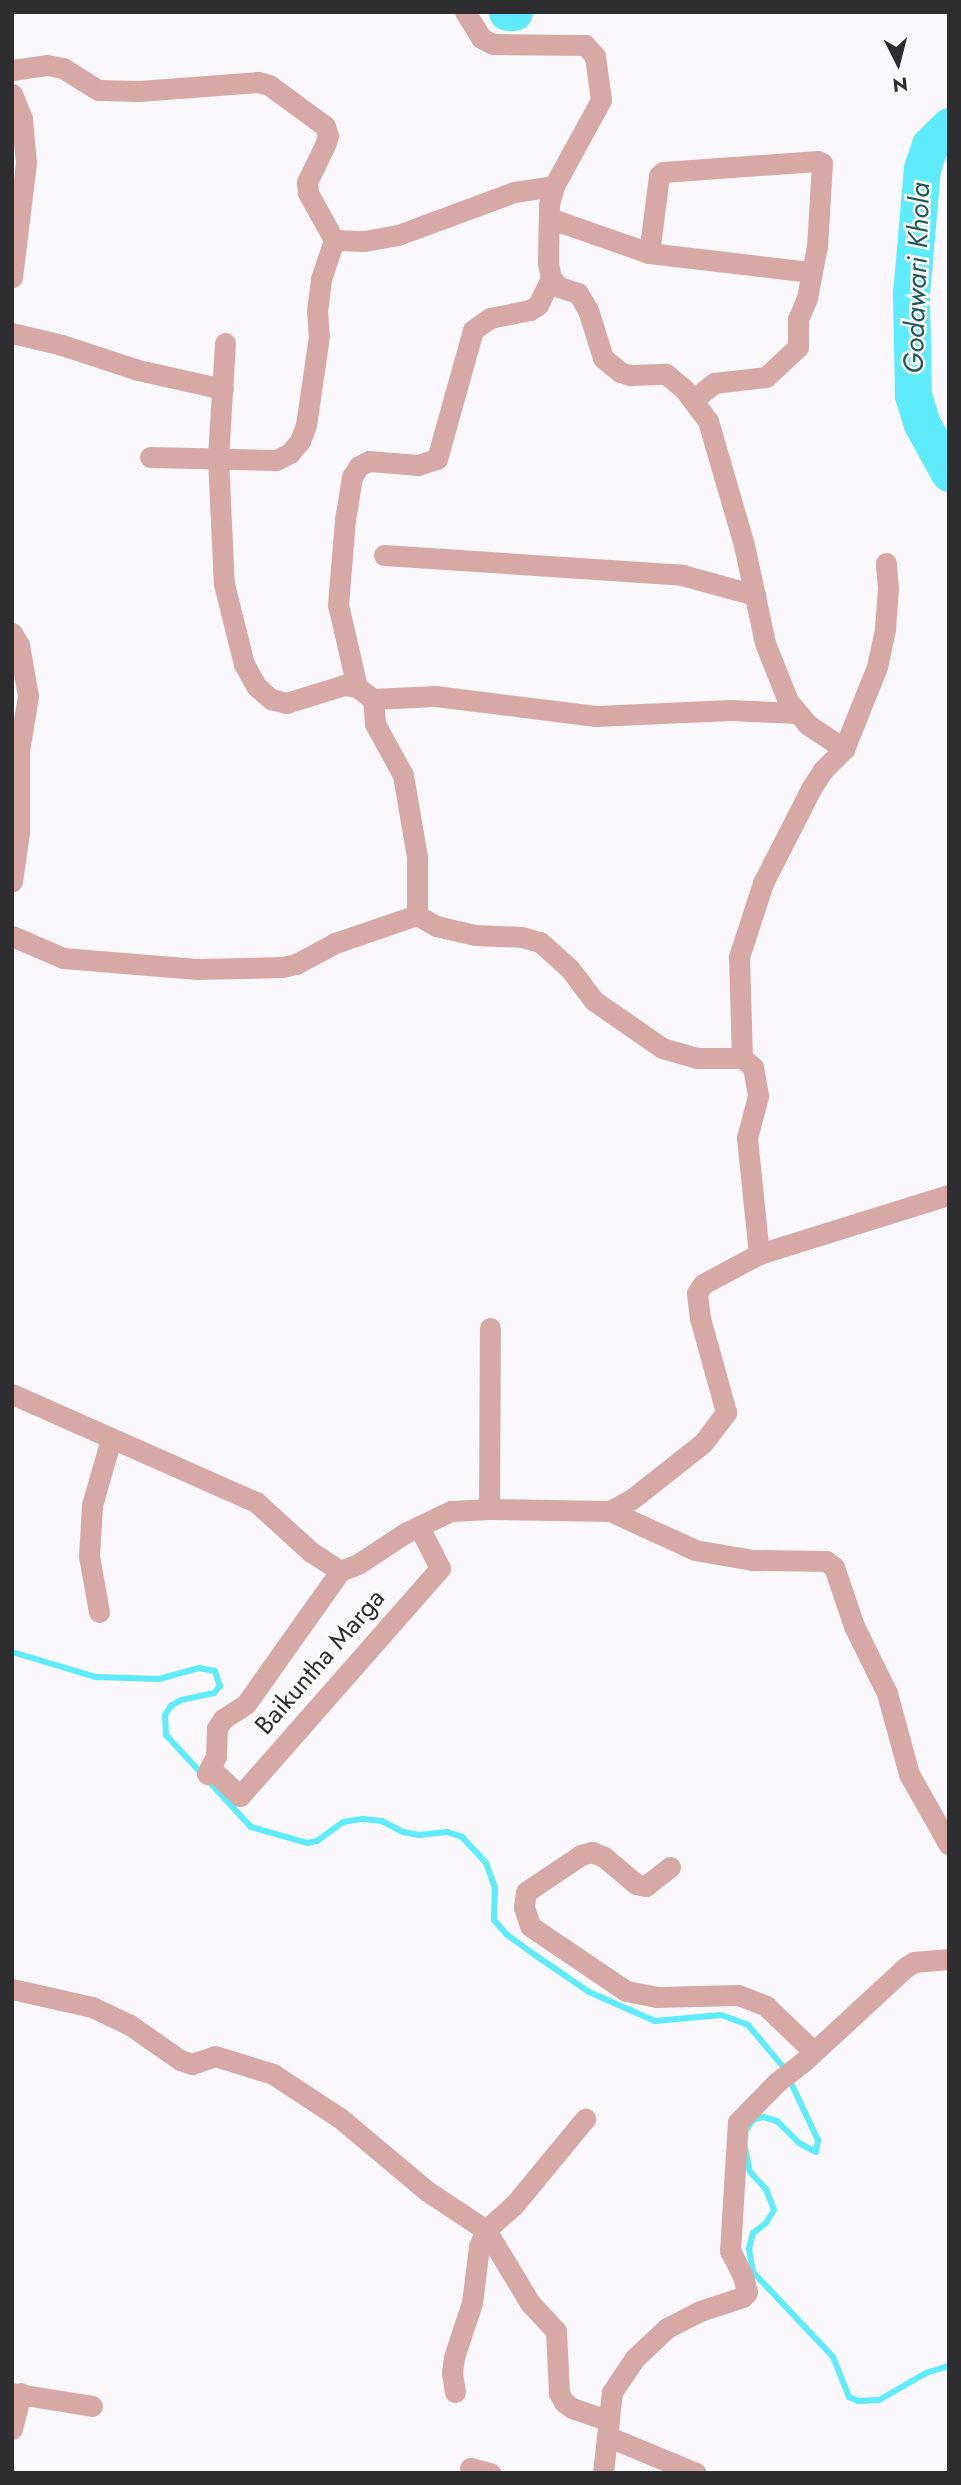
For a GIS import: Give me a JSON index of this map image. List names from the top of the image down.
{
  "streets": {
    "street": ["Baikuntha Marga"]
  },
  "water": ["Godawari Khola"],
  "north": "bottom"
}
